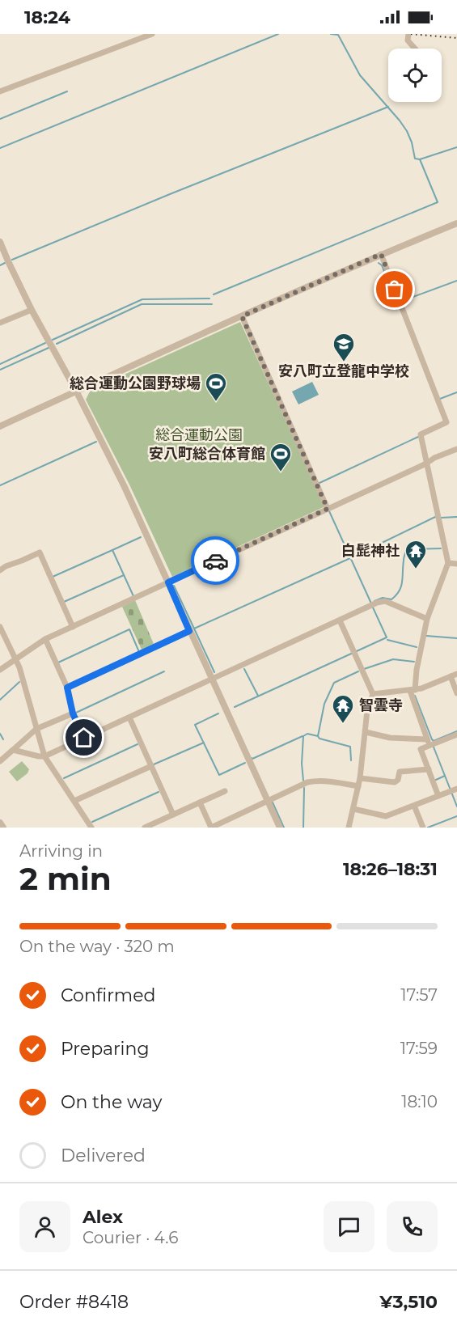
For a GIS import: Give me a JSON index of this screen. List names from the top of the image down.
{
  "parks": ["総合運動公園"],
  "places": {
    "school or university": ["安八町立登龍中学校"],
    "sports": ["総合運動公園野球場", "安八町総合体育館"],
    "temple": ["白髭神社", "智雲寺"]
  },
  "page": {
    "status": "18:24",
    "heading": ["2 min", "Arriving in", "18:26–18:31"],
    "panel": [
      "Alex",
      "Courier · 4.6",
      "Order #8418",
      "¥3,510"
    ],
    "bar": "On the way · 320 m",
    "list": [
      ["Confirmed", "17:57"],
      ["Preparing", "17:59"],
      ["On the way", "18:10"],
      "Delivered"
    ]
  }
}
